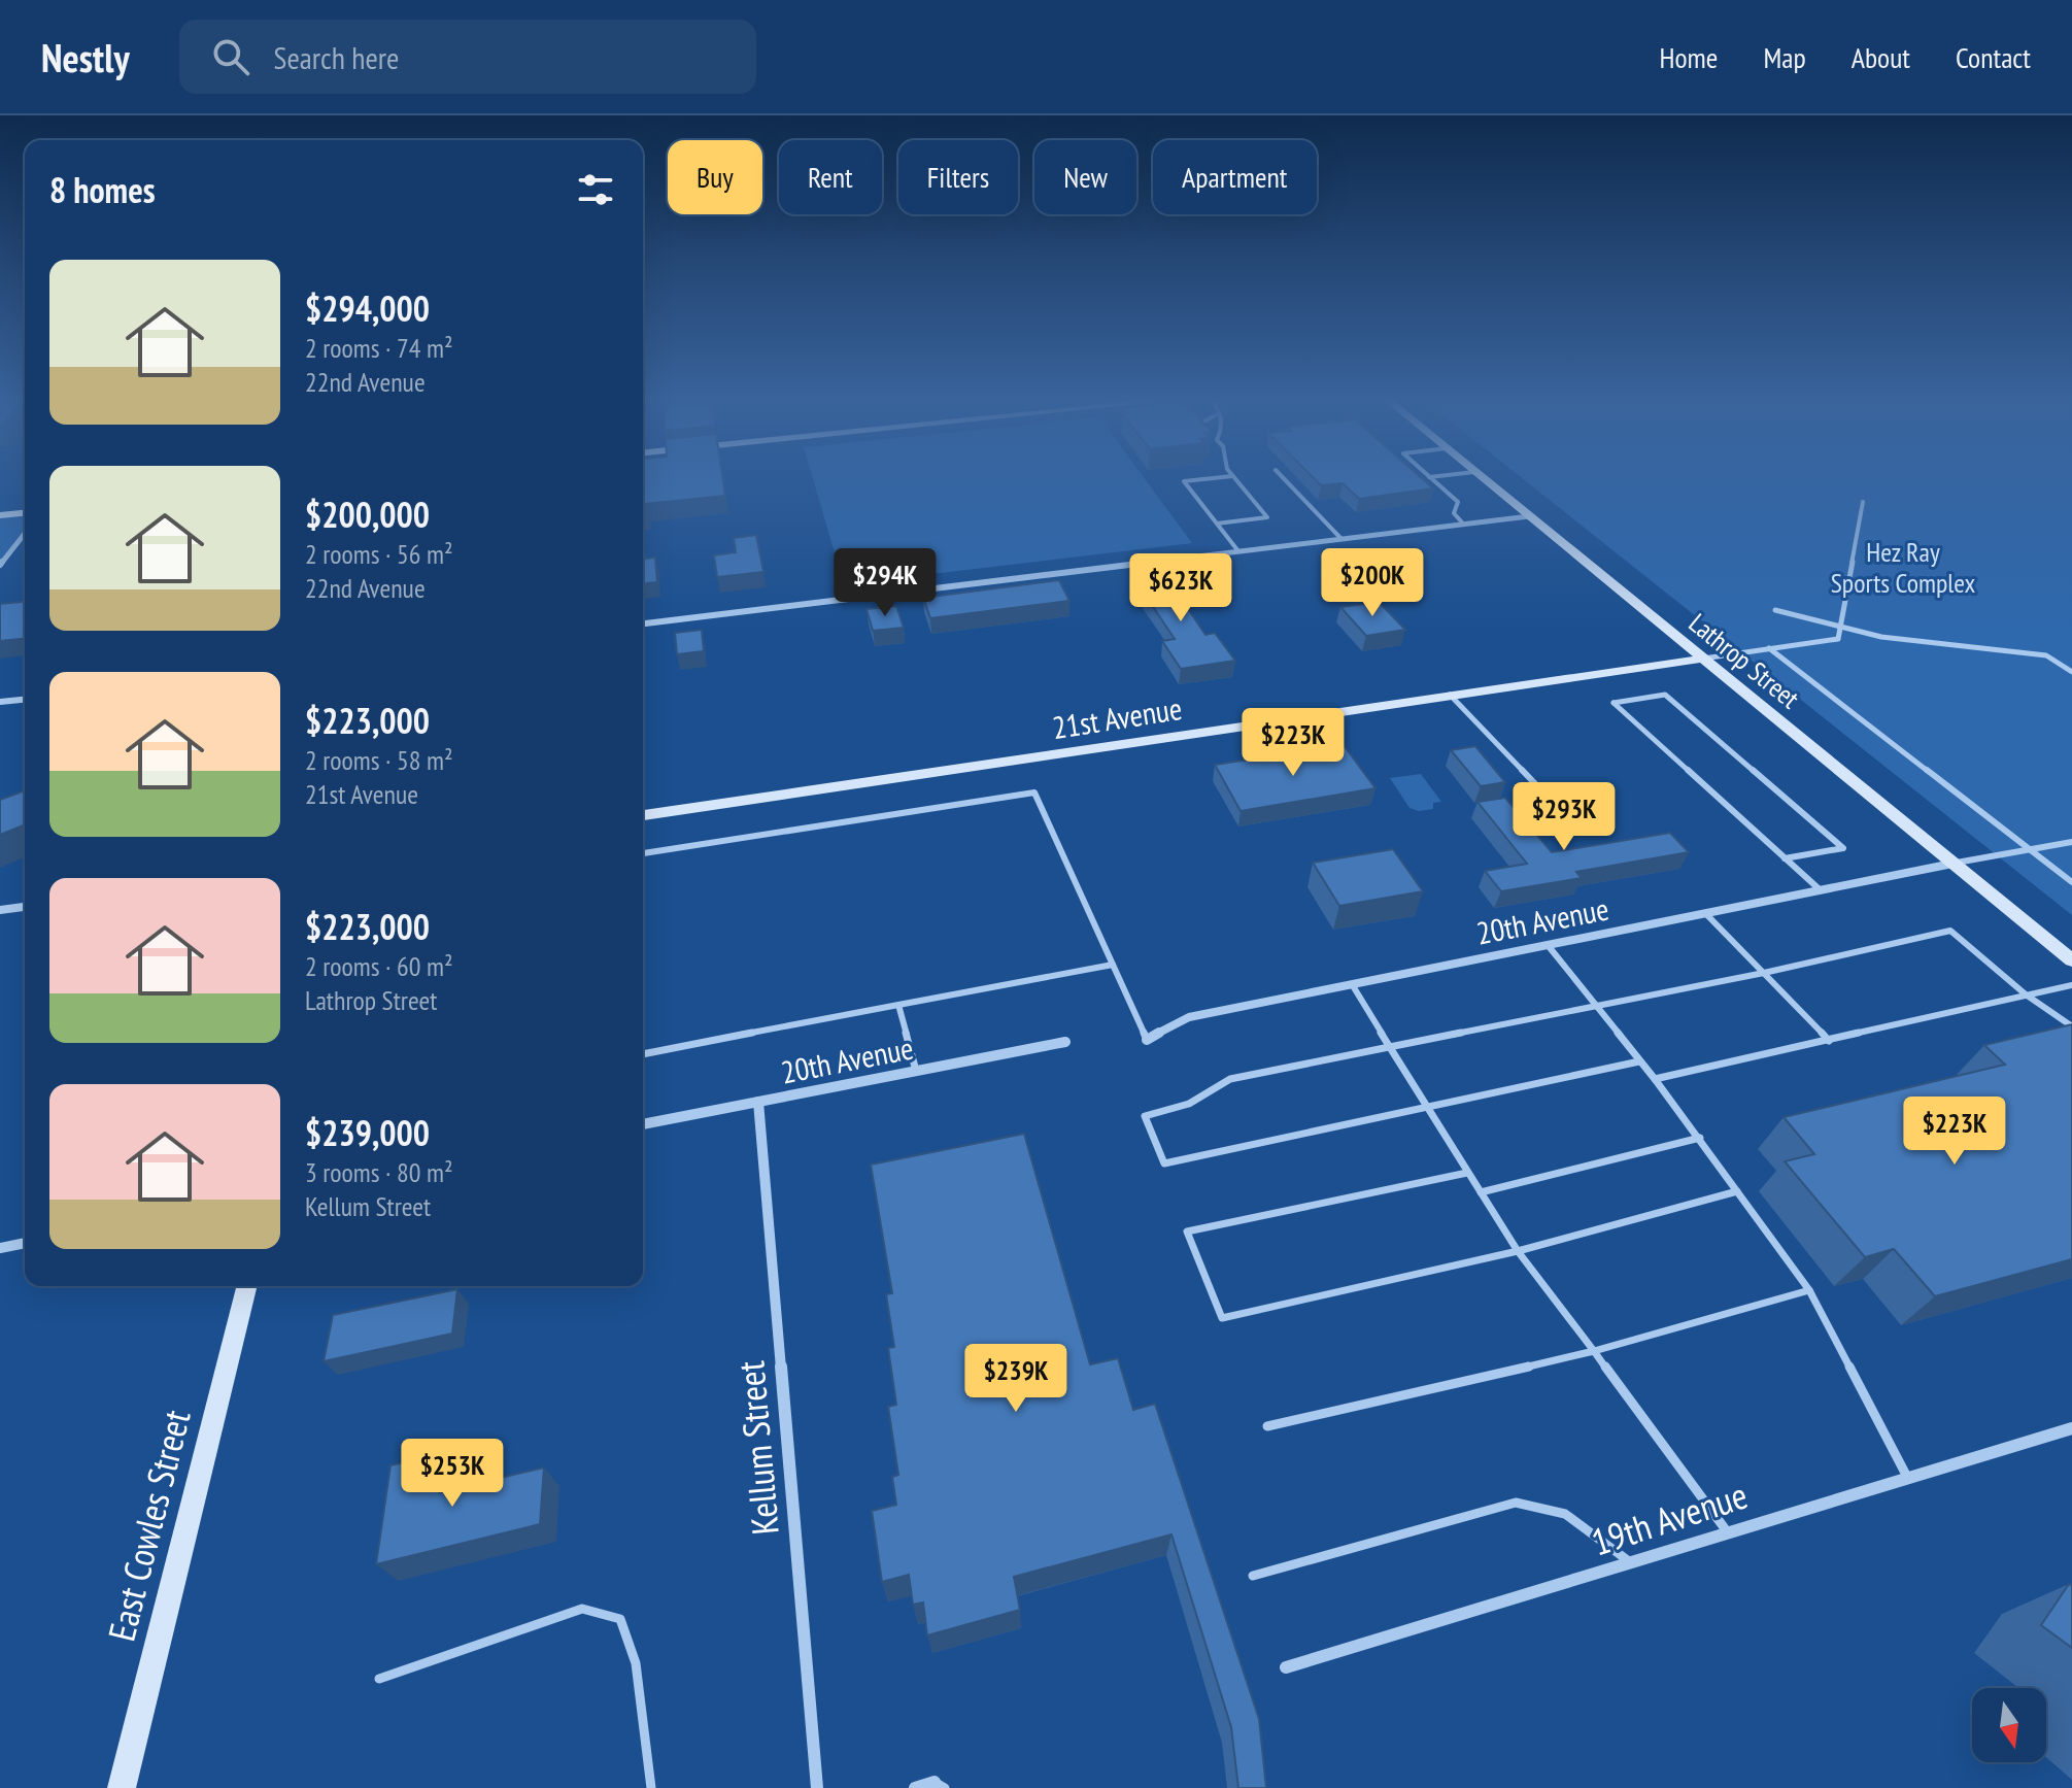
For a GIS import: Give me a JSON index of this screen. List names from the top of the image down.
{
  "streets": {
    "street": [
      "Lathrop Street",
      "21st Avenue",
      "20th Avenue",
      "Kellum Street",
      "19th Avenue",
      "East Cowles Street"
    ]
  },
  "crossings": [
    ["Lathrop Street", "21st Avenue"],
    ["Lathrop Street", "20th Avenue"],
    ["20th Avenue", "Kellum Street"]
  ],
  "parks": ["Hez Ray Sports Complex"],
  "north": "bottom",
  "page": {
    "header": "Nestly",
    "search": "Search here",
    "nav": [
      "Home",
      "Map",
      "About",
      "Contact"
    ],
    "chip": [
      "Buy",
      "Rent",
      "Filters",
      "New",
      "Apartment"
    ],
    "heading": "8 homes",
    "list": [
      {
        "name": "$294,000",
        "note": "2 rooms · 74 m² · 22nd Avenue"
      },
      {
        "name": "$200,000",
        "note": "2 rooms · 56 m² · 22nd Avenue"
      },
      {
        "name": "$223,000",
        "note": "2 rooms · 58 m² · 21st Avenue"
      },
      {
        "name": "$223,000",
        "note": "2 rooms · 60 m² · Lathrop Street"
      },
      {
        "name": "$239,000",
        "note": "3 rooms · 80 m² · Kellum Street"
      }
    ],
    "price": [
      "$294K",
      "$200K",
      "$623K",
      "$223K",
      "$293K",
      "$223K",
      "$239K",
      "$253K"
    ]
  }
}
